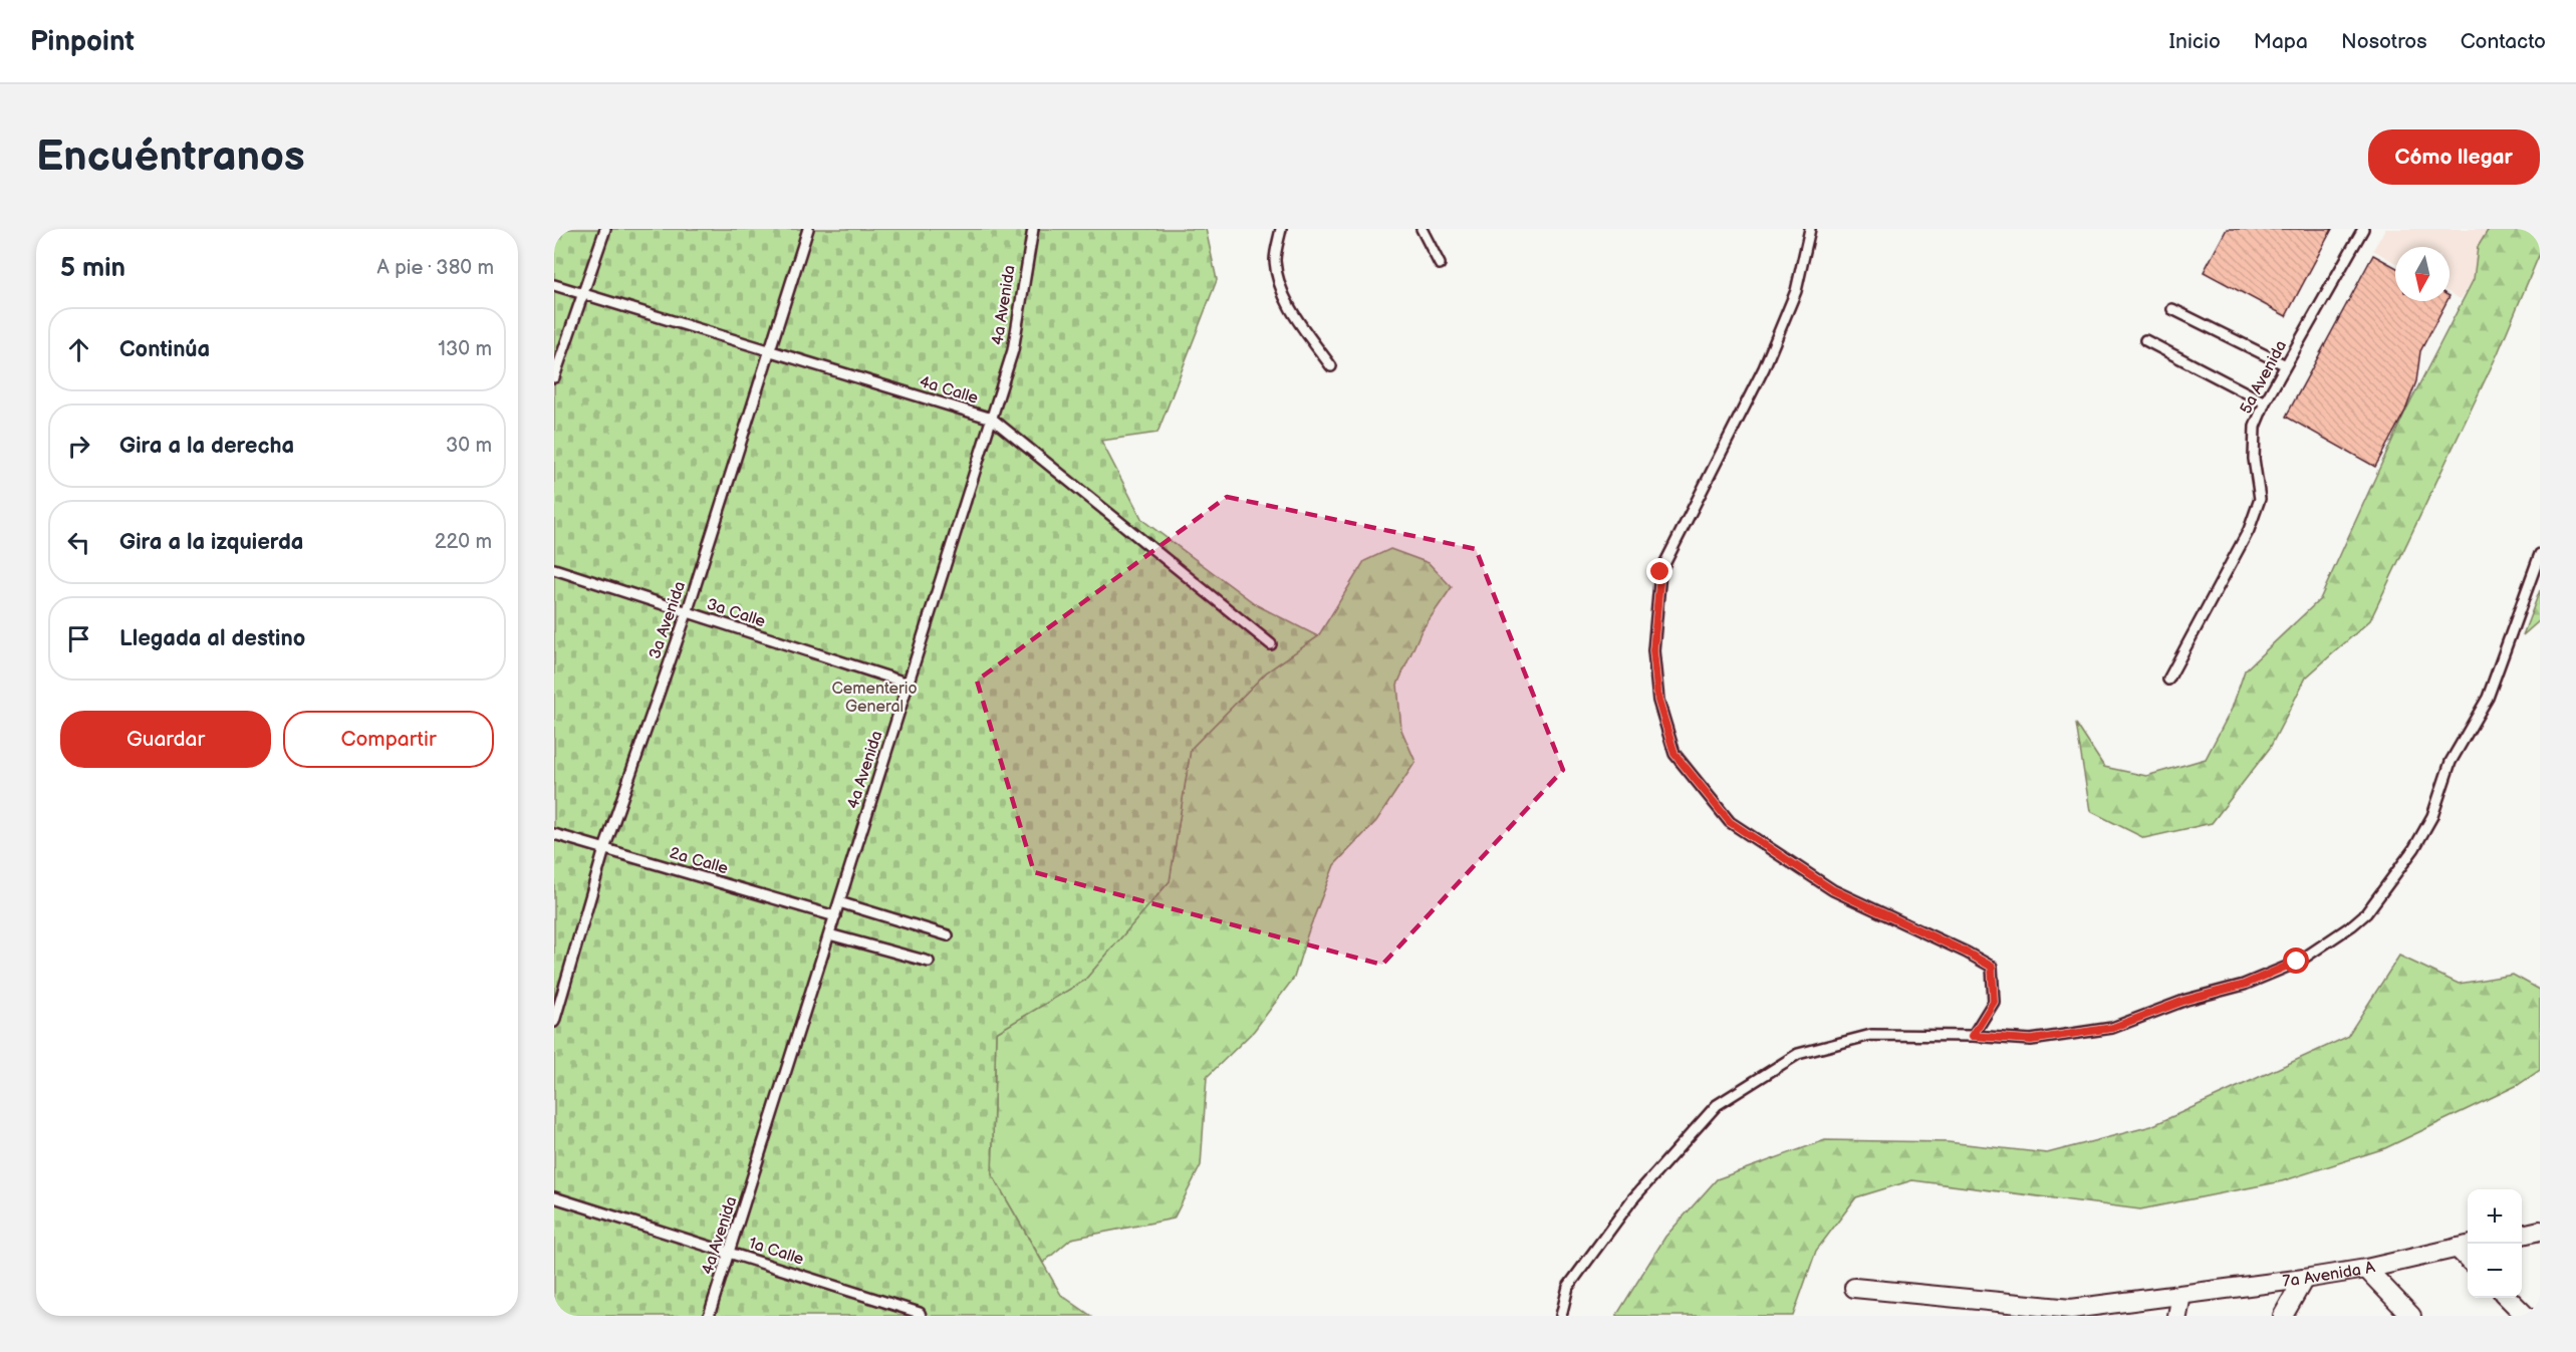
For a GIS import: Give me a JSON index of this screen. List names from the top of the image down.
{
  "streets": {
    "street": ["7a Avenida A"],
    "lane": [
      "4a Avenida",
      "5a Avenida",
      "4a Calle",
      "3a Calle",
      "3a Avenida",
      "2a Calle",
      "1a Calle"
    ]
  },
  "crossings": [
    ["4a Avenida", "4a Calle"],
    ["4a Avenida", "3a Calle"],
    ["4a Avenida", "2a Calle"],
    ["4a Avenida", "1a Calle"],
    ["4a Calle", "3a Avenida"],
    ["3a Calle", "3a Avenida"],
    ["3a Avenida", "2a Calle"]
  ],
  "parks": ["Cementerio General"],
  "north": "bottom",
  "page": {
    "header": "Pinpoint",
    "nav": [
      "Inicio",
      "Mapa",
      "Nosotros",
      "Contacto"
    ],
    "buttons": [
      "Cómo llegar",
      ["Guardar", "Compartir"]
    ],
    "title": "Encuéntranos",
    "heading": ["5 min", "A pie · 380 m"],
    "list": [
      ["Continúa", "130 m"],
      ["Gira a la derecha", "30 m"],
      ["Gira a la izquierda", "220 m"],
      "Llegada al destino"
    ],
    "map_buttons": ["+", "−"]
  }
}
